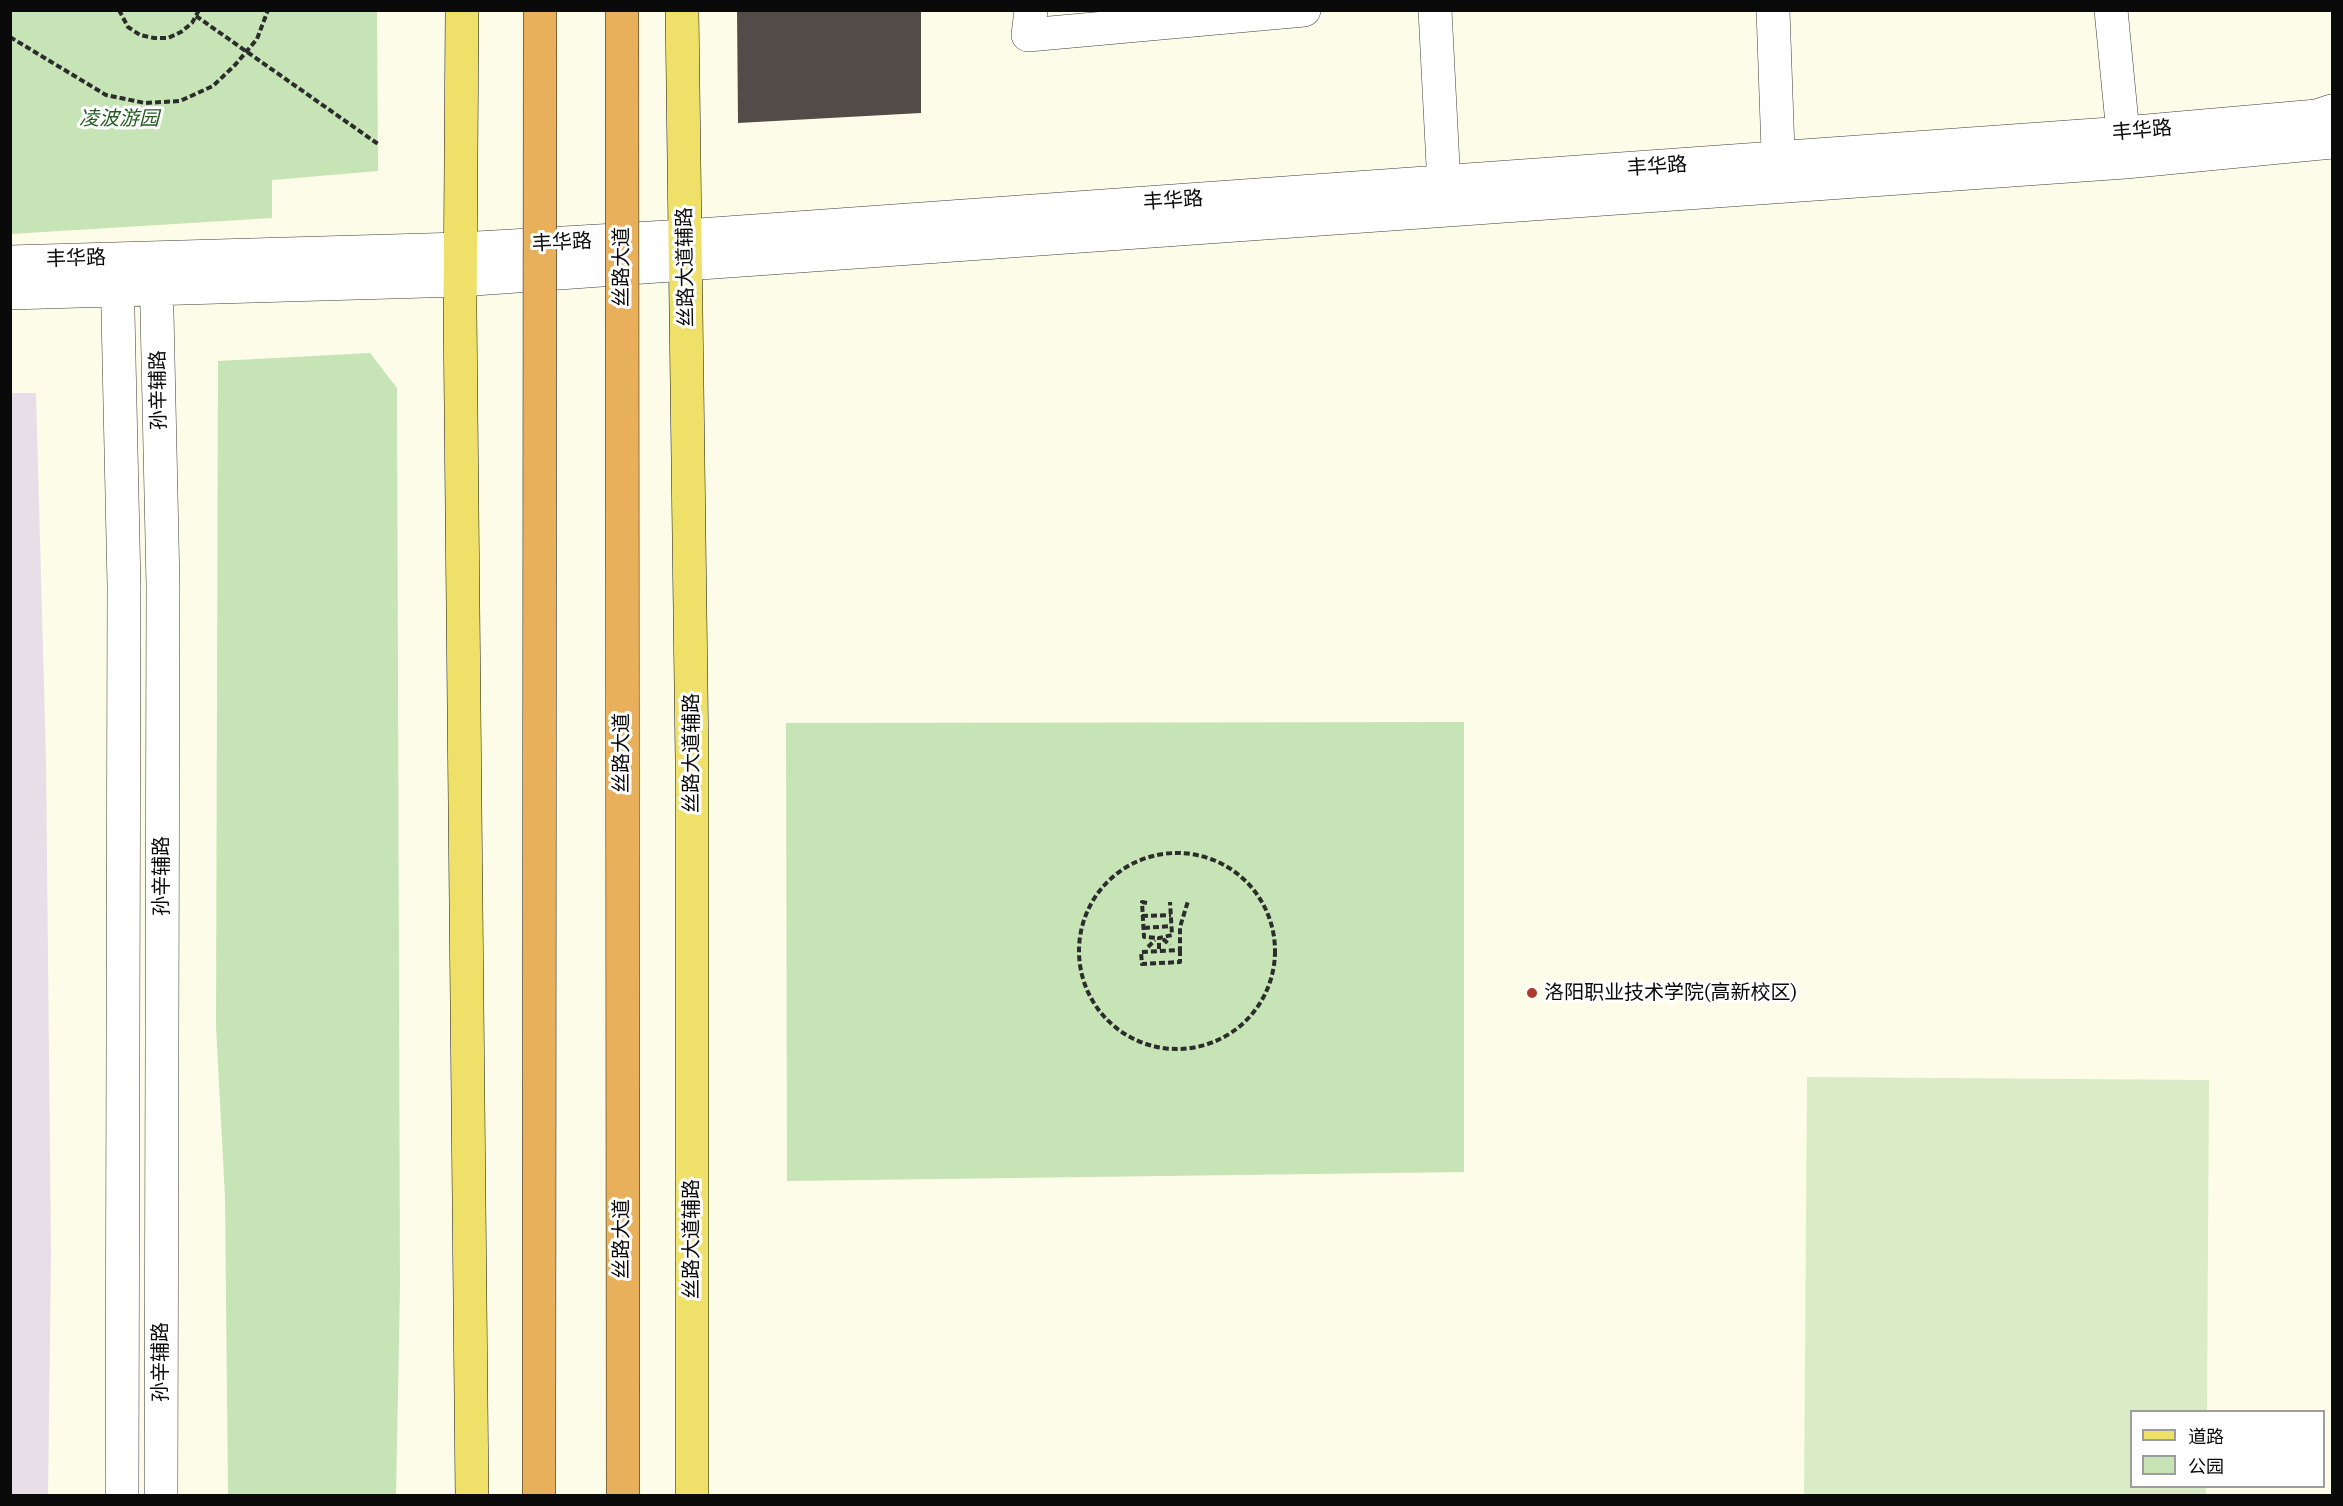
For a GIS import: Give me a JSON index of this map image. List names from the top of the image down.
{
  "streets": {
    "highway": ["丝路大道"],
    "main road": ["丝路大道辅路"],
    "street": ["丰华路", "孙辛辅路"]
  },
  "crossings": [
    ["丰华路", "丝路大道辅路"],
    ["丰华路", "孙辛辅路"]
  ],
  "parks": ["凌波游园"],
  "places": ["洛阳职业技术学院(高新校区)"],
  "legend": ["道路", "公园"]
}
